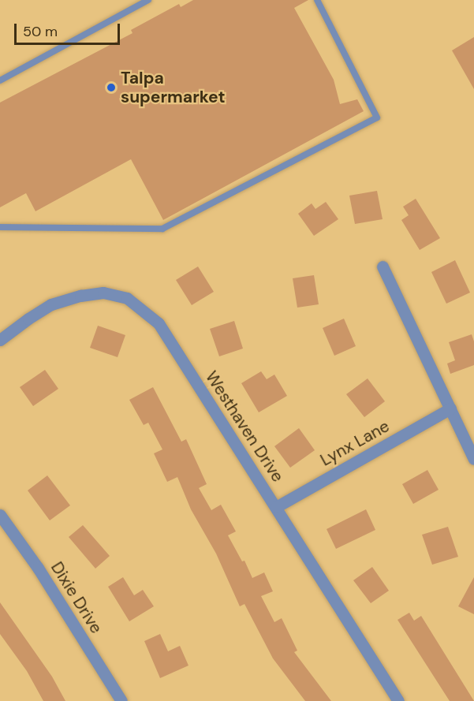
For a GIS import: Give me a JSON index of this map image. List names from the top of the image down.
{
  "streets": {
    "street": ["Westhaven Drive", "Lynx Lane", "Dixie Drive"]
  },
  "crossings": [
    ["Westhaven Drive", "Lynx Lane"]
  ],
  "places": ["Talpa supermarket"],
  "scale_bar": "50 m"
}
